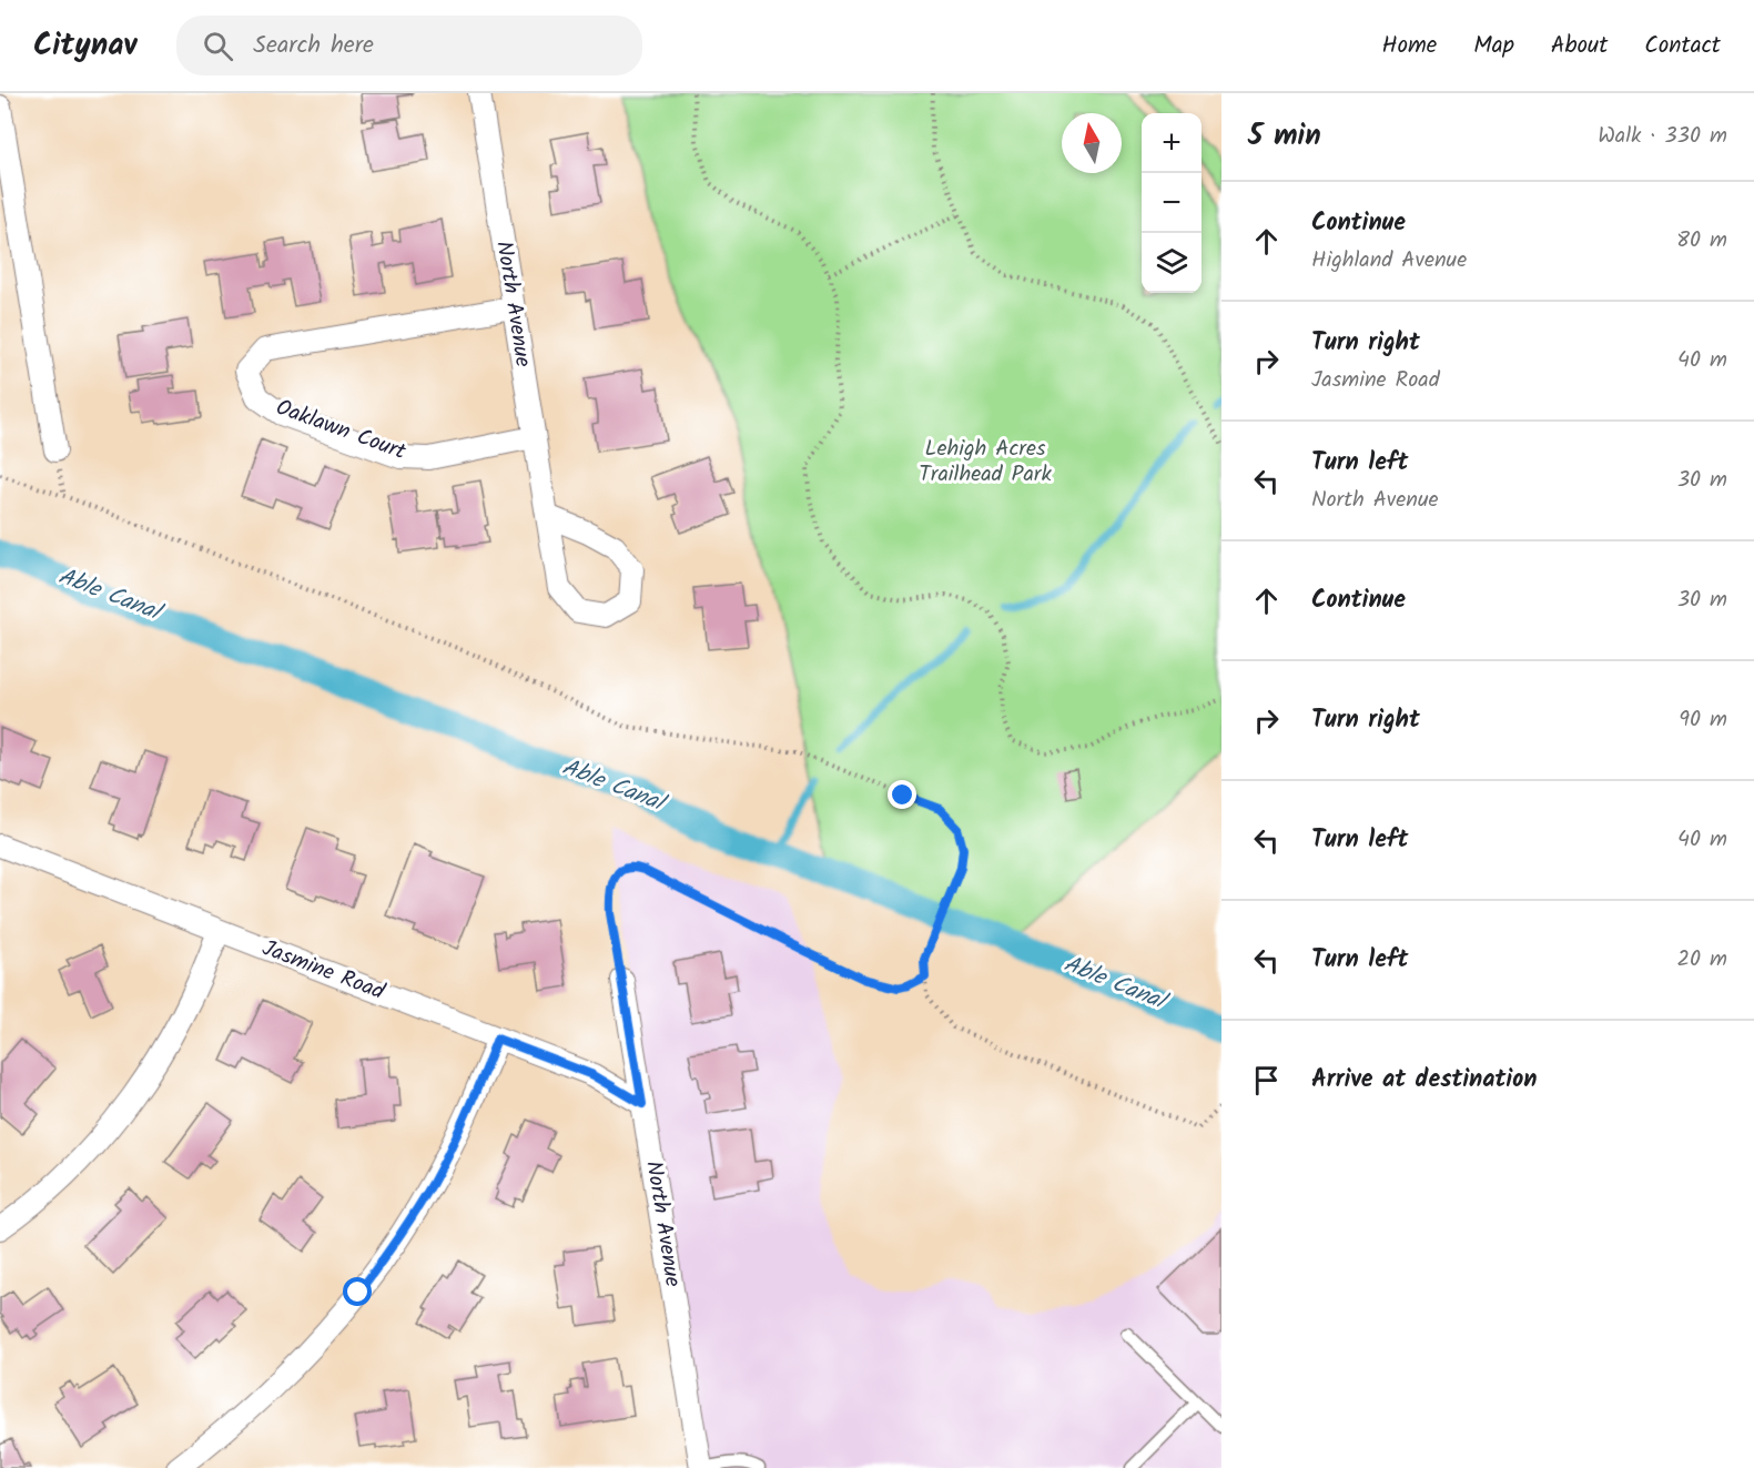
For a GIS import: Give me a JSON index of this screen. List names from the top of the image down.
{
  "streets": {
    "street": ["North Avenue", "Oaklawn Court", "Jasmine Road"]
  },
  "crossings": [
    ["North Avenue", "Oaklawn Court"],
    ["North Avenue", "Jasmine Road"]
  ],
  "water": ["Able Canal"],
  "parks": ["Lehigh Acres Trailhead Park"],
  "north": "top",
  "page": {
    "header": "Citynav",
    "search": "Search here",
    "nav": [
      "Home",
      "Map",
      "About",
      "Contact"
    ],
    "heading": ["5 min", "Walk · 330 m"],
    "map_buttons": ["+", "−"],
    "list": [
      ["Continue", "Highland Avenue", "80 m"],
      ["Turn right", "Jasmine Road", "40 m"],
      ["Turn left", "North Avenue", "30 m"],
      ["Continue", "30 m"],
      ["Turn right", "90 m"],
      ["Turn left", "40 m"],
      ["Turn left", "20 m"],
      "Arrive at destination"
    ]
  }
}
